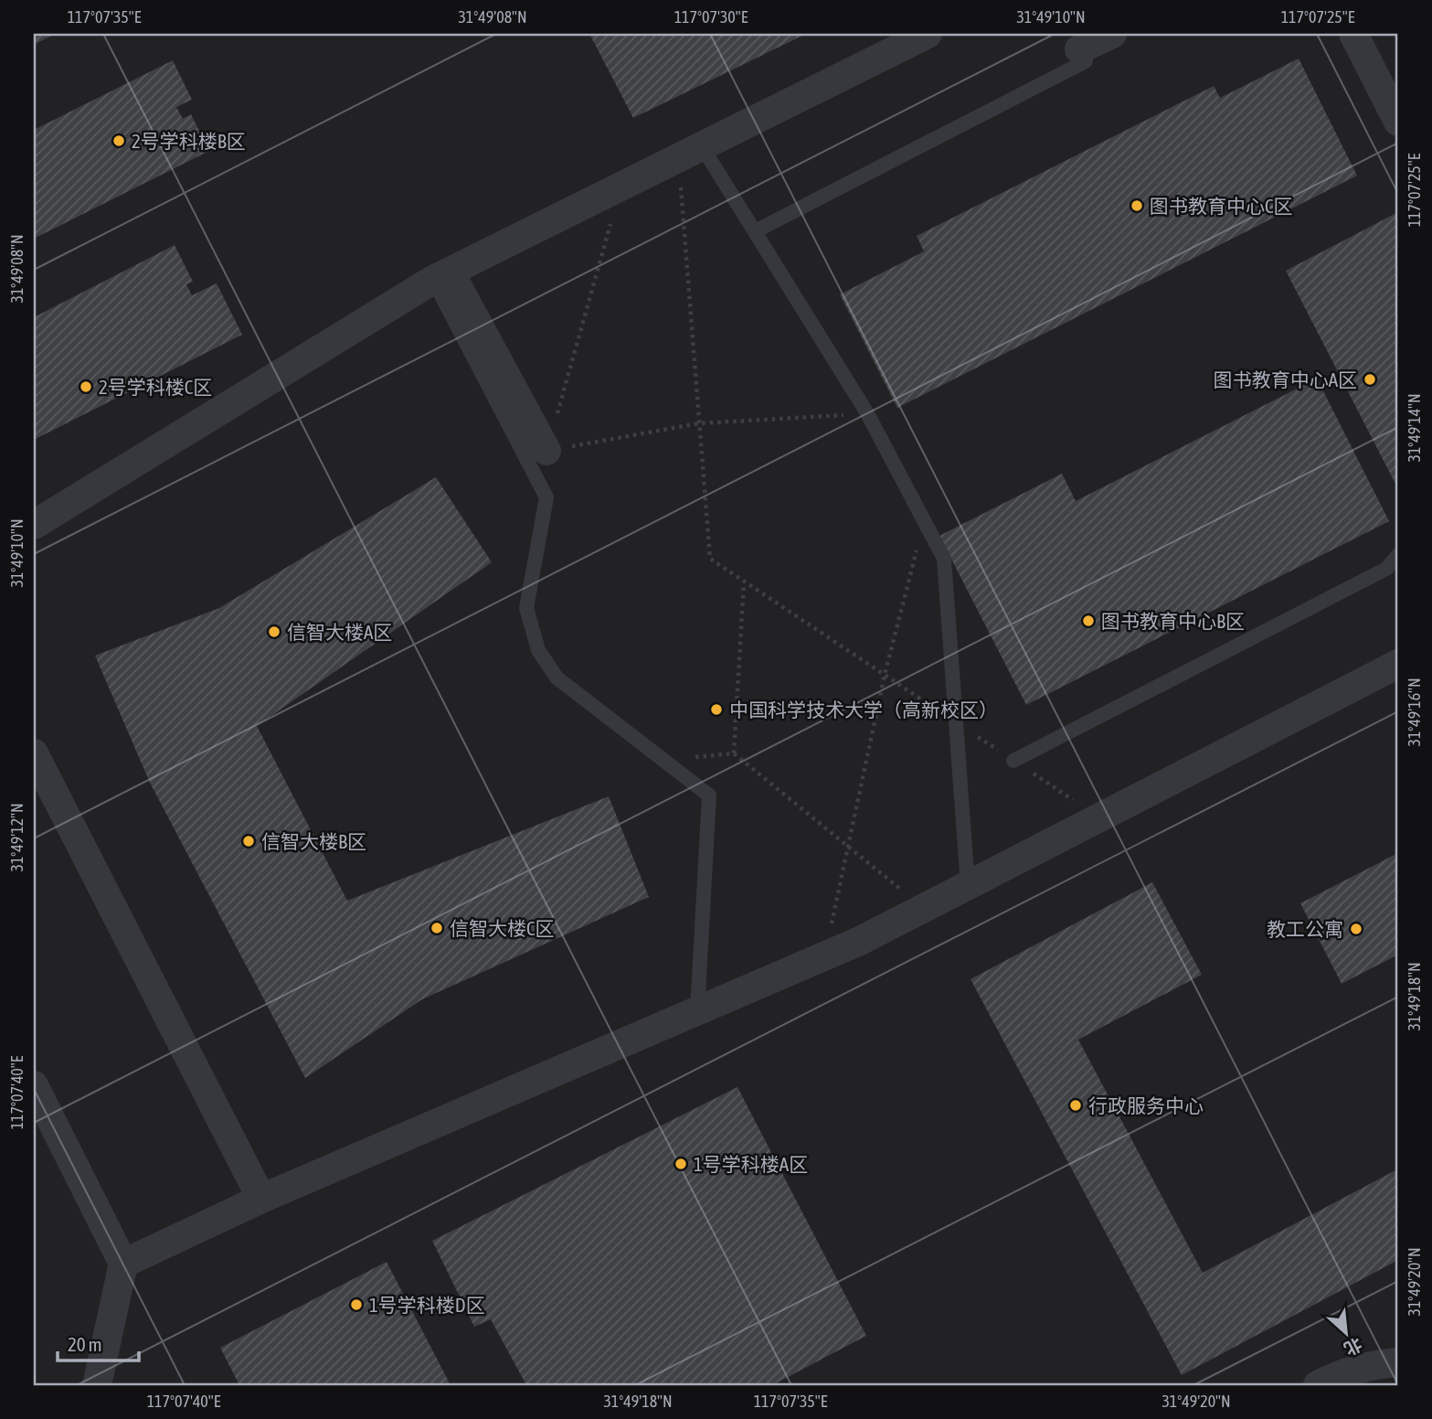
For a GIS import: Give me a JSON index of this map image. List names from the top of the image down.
{
  "places": [
    "2号学科楼B区",
    "图书教育中心C区",
    "图书教育中心A区",
    "2号学科楼C区",
    "图书教育中心B区",
    "信智大楼A区",
    "中国科学技术大学（高新校区）",
    "信智大楼B区",
    "信智大楼C区",
    "教工公寓",
    "行政服务中心",
    "1号学科楼A区",
    "1号学科楼D区"
  ],
  "scale_bar": "20 m",
  "north": "bottom right",
  "coordinates": [
    "117°07'35\"E",
    "31°49'08\"N",
    "117°07'30\"E",
    "31°49'10\"N",
    "117°07'25\"E",
    "31°49'14\"N",
    "31°49'16\"N",
    "31°49'12\"N",
    "31°49'18\"N",
    "117°07'40\"E",
    "31°49'20\"N"
  ]
}
